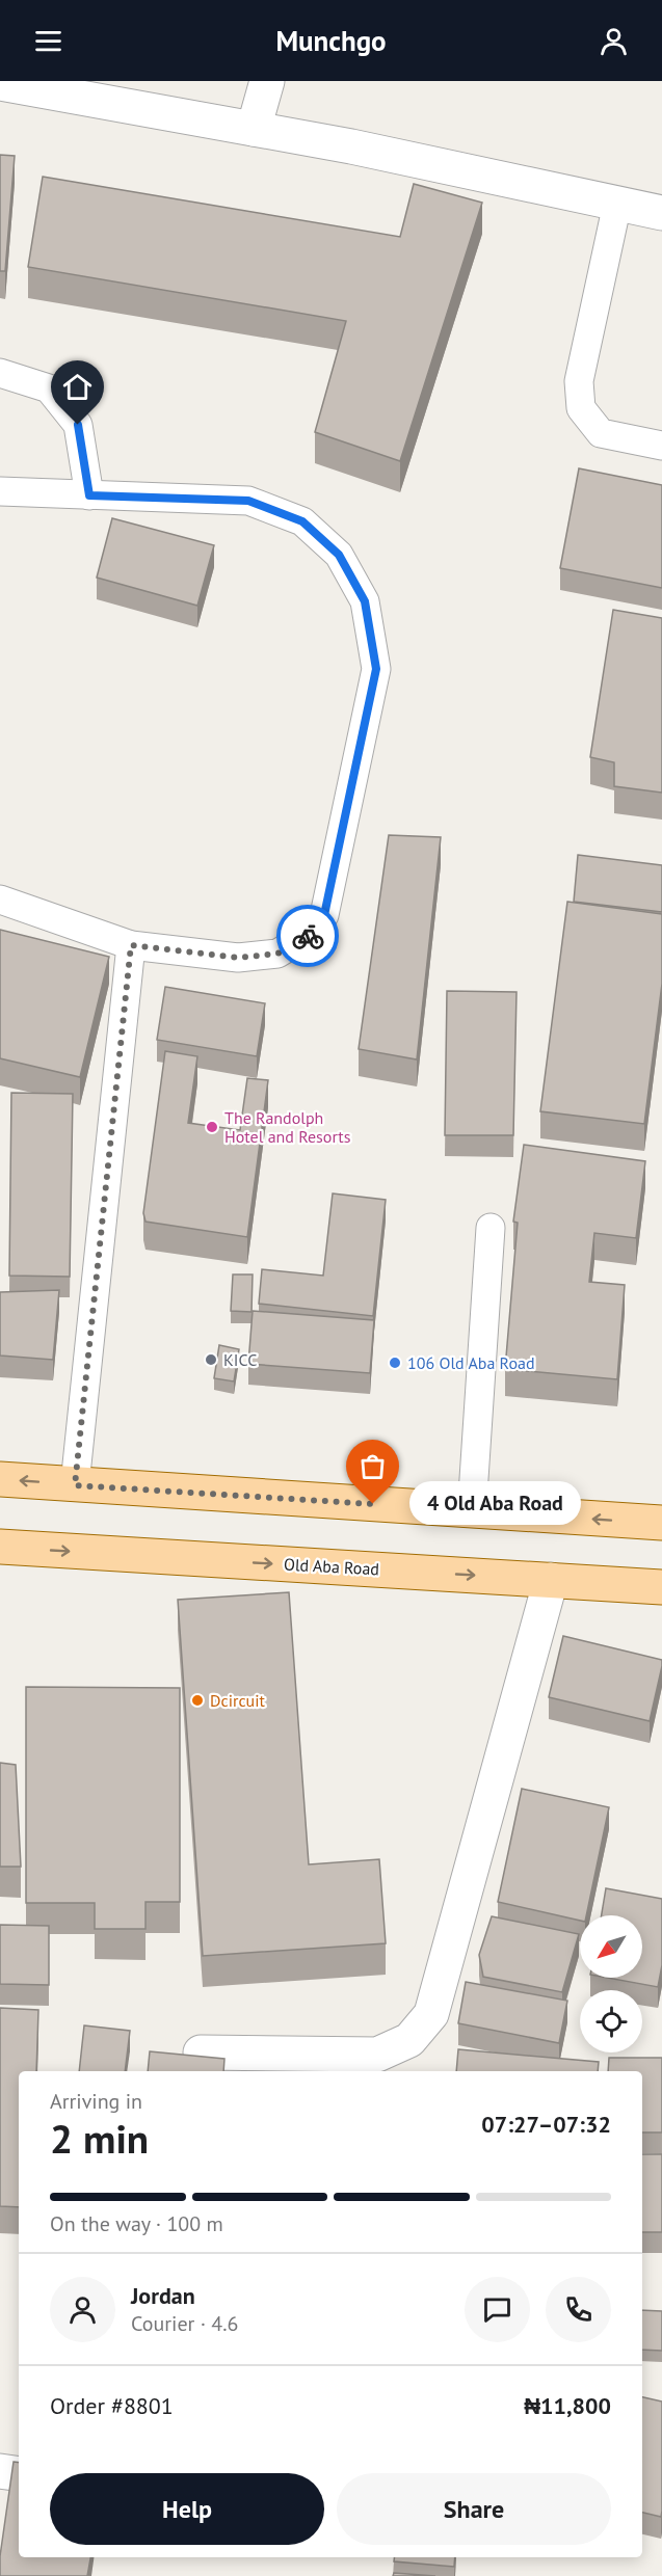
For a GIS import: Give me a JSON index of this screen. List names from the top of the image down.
{
  "streets": {
    "main road": ["Old Aba Road"]
  },
  "places": [
    "The Randolph Hotel and Resorts",
    "KICC",
    "106 Old Aba Road",
    "4 Old Aba Road",
    "Dcircuit"
  ],
  "north": "bottom left",
  "page": {
    "header": "Munchgo",
    "bubble": "4 Old Aba Road",
    "heading": ["2 min", "Arriving in", "07:27–07:32"],
    "panel": [
      "Jordan",
      "Courier · 4.6",
      "Order #8801",
      "₦11,800"
    ],
    "bar": "On the way · 100 m",
    "buttons": ["Help", "Share"]
  }
}
